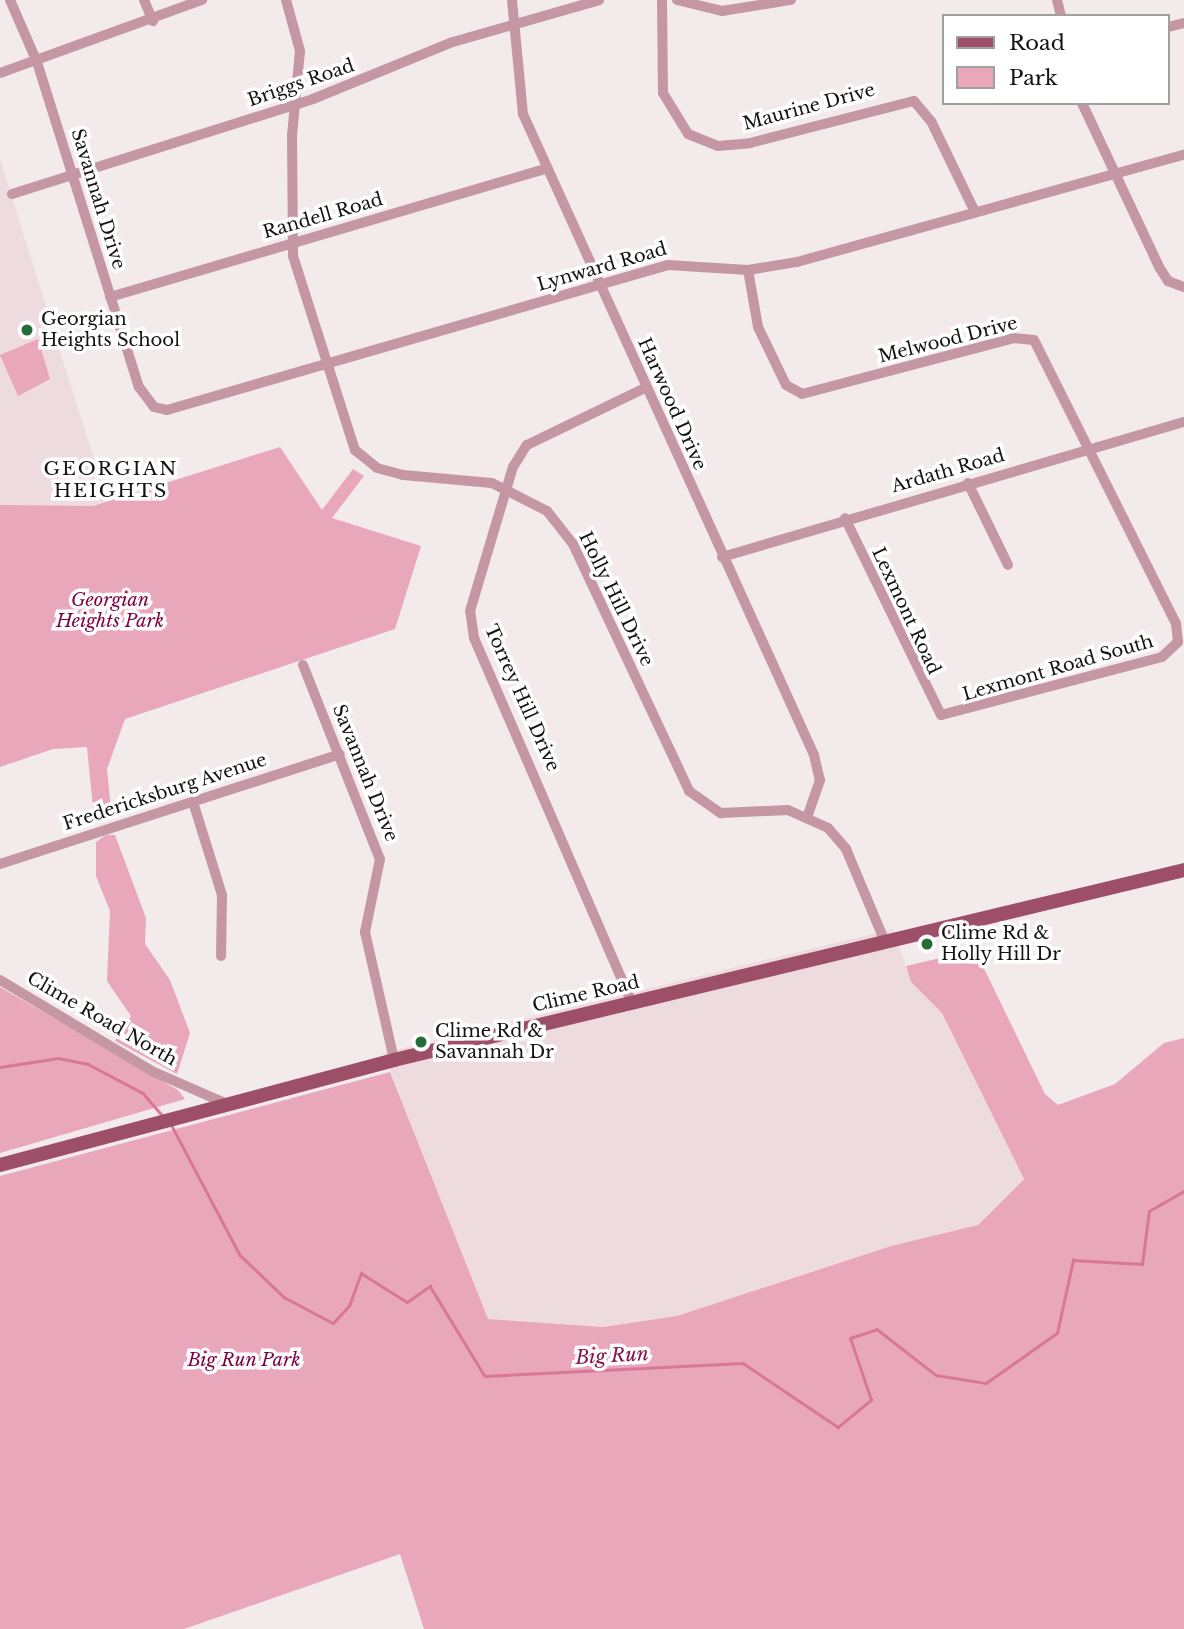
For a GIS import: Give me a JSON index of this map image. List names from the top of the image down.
{
  "streets": {
    "main road": ["Clime Road"],
    "street": [
      "Briggs Road",
      "Maurine Drive",
      "Savannah Drive",
      "Randell Road",
      "Lynward Road",
      "Melwood Drive",
      "Harwood Drive",
      "Ardath Road",
      "Holly Hill Drive",
      "Lexmont Road",
      "Lexmont Road South",
      "Torrey Hill Drive",
      "Fredericksburg Avenue",
      "Clime Road North"
    ]
  },
  "crossings": [
    ["Briggs Road", "Savannah Drive"],
    ["Briggs Road", "Harwood Drive"],
    ["Briggs Road", "Holly Hill Drive"],
    ["Maurine Drive", "Lynward Road"],
    ["Savannah Drive", "Randell Road"],
    ["Savannah Drive", "Lynward Road"],
    ["Savannah Drive", "Fredericksburg Avenue"],
    ["Savannah Drive", "Clime Road"],
    ["Randell Road", "Harwood Drive"],
    ["Randell Road", "Holly Hill Drive"],
    ["Lynward Road", "Melwood Drive"],
    ["Lynward Road", "Harwood Drive"],
    ["Lynward Road", "Holly Hill Drive"],
    ["Melwood Drive", "Ardath Road"],
    ["Melwood Drive", "Lexmont Road South"],
    ["Harwood Drive", "Ardath Road"],
    ["Harwood Drive", "Holly Hill Drive"],
    ["Harwood Drive", "Torrey Hill Drive"],
    ["Ardath Road", "Lexmont Road"],
    ["Holly Hill Drive", "Torrey Hill Drive"],
    ["Lexmont Road", "Lexmont Road South"],
    ["Torrey Hill Drive", "Clime Road"],
    ["Clime Road", "Clime Road North"]
  ],
  "districts": ["GEORGIAN HEIGHTS"],
  "water": ["Big Run"],
  "parks": ["Georgian Heights Park", "Big Run Park"],
  "places": ["Georgian Heights School", "Clime Rd & Holly Hill Dr", "Clime Rd & Savannah Dr"],
  "legend": ["Road", "Park"]
}
